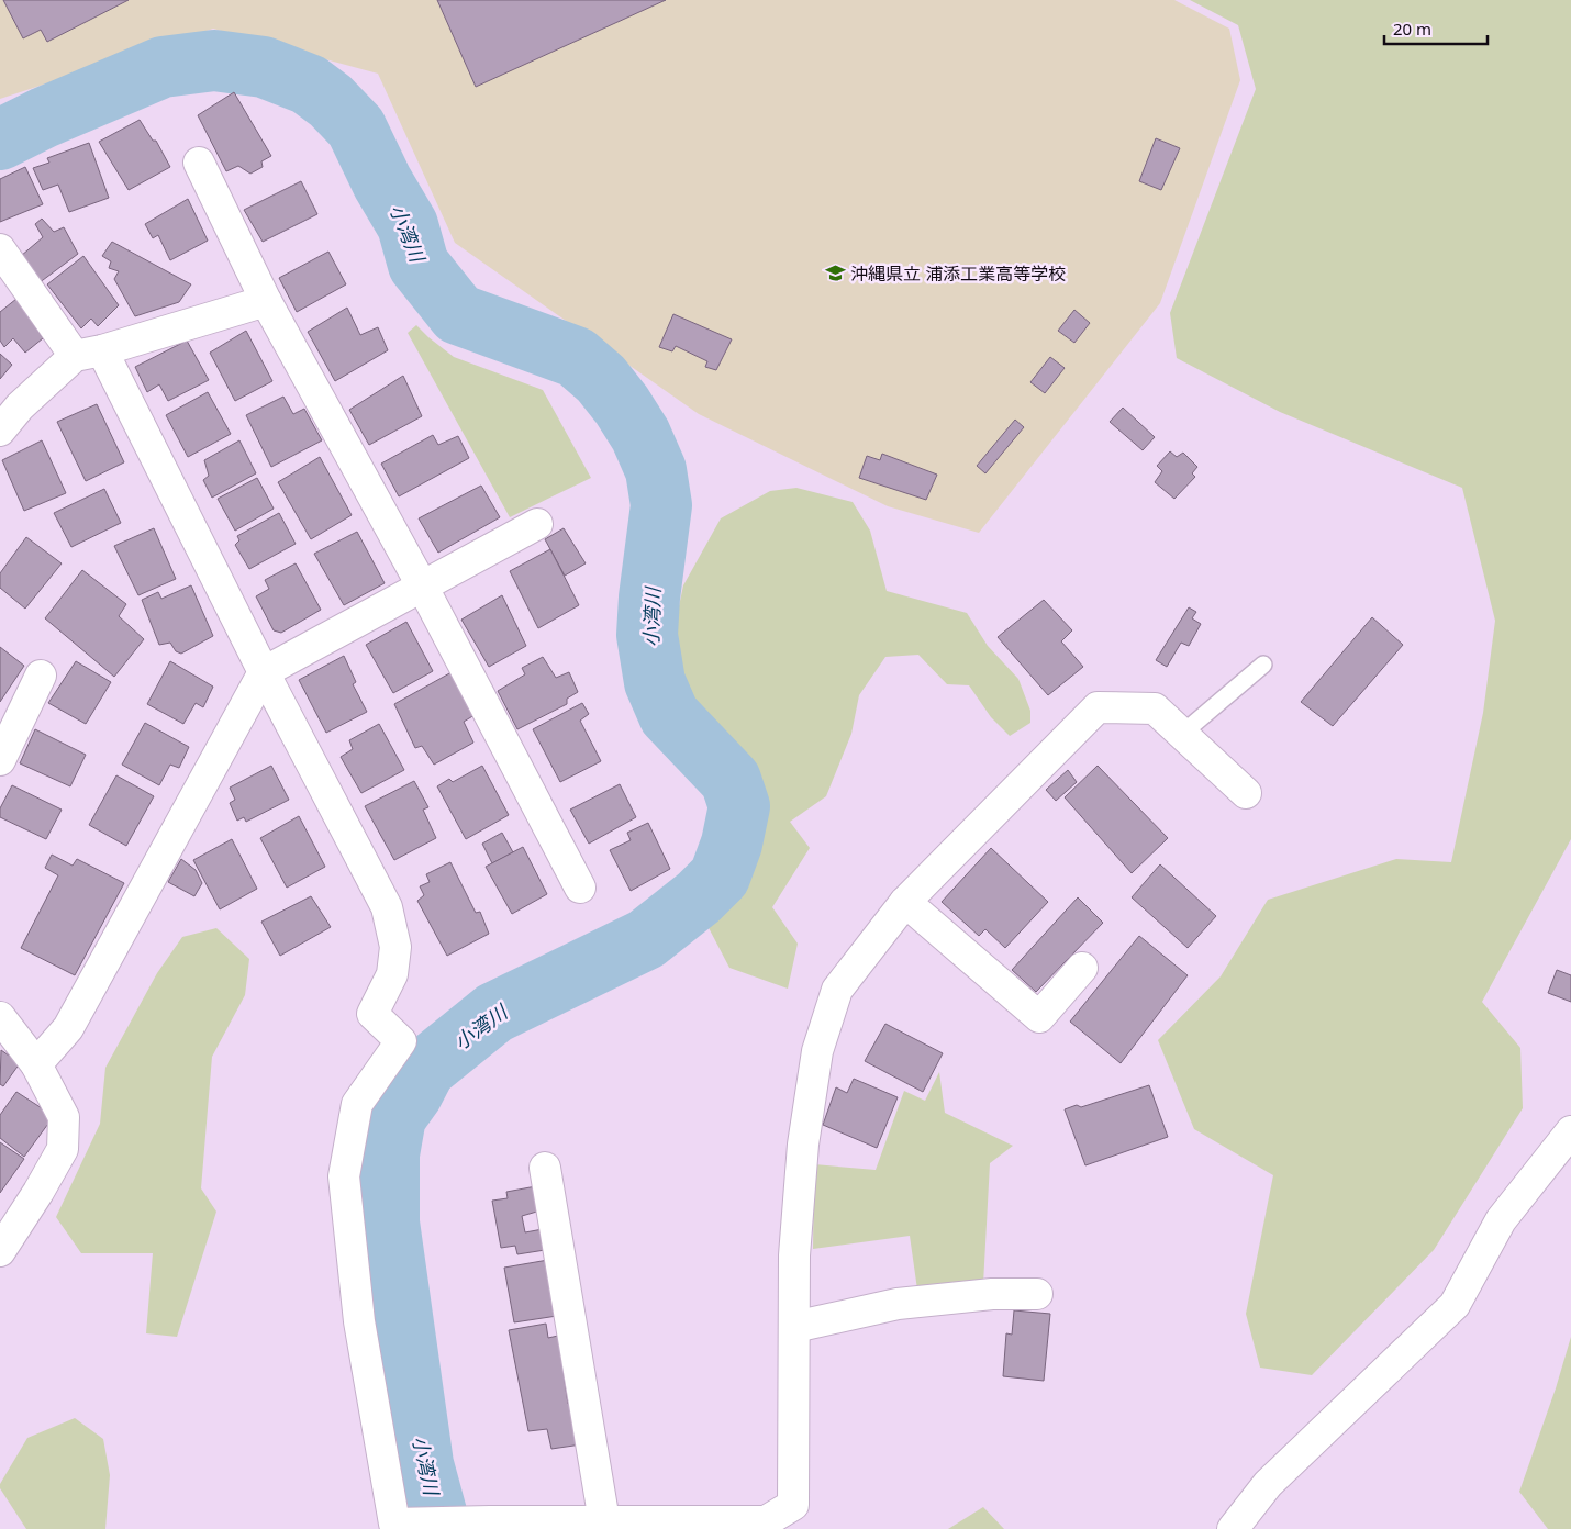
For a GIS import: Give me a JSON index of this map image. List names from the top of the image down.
{
  "water": ["小湾川"],
  "places": {
    "school or university": ["沖縄県立 浦添工業高等学校"]
  },
  "scale_bar": "20 m"
}
